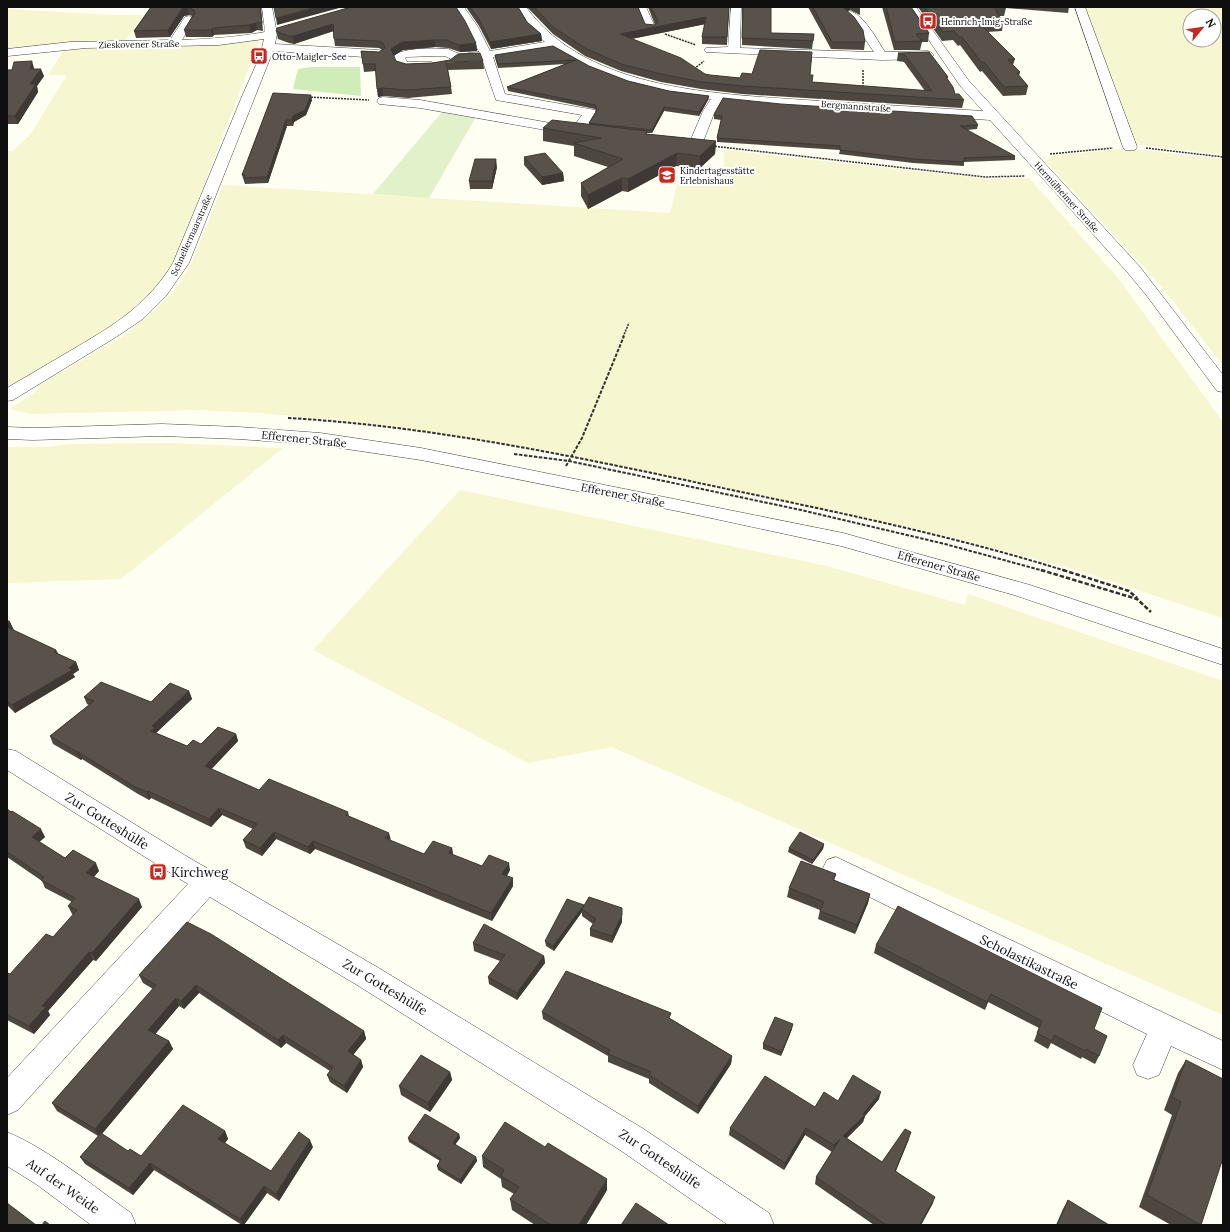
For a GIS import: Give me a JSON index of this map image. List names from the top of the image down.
{
  "streets": {
    "street": [
      "Zieskovener Straße",
      "Bergmannstraße",
      "Hermülheimer Straße",
      "Schnellermaarstraße",
      "Efferener Straße",
      "Zur Gotteshülfe",
      "Scholastikastraße",
      "Auf der Weide"
    ]
  },
  "crossings": [
    ["Zieskovener Straße", "Schnellermaarstraße"],
    ["Bergmannstraße", "Hermülheimer Straße"]
  ],
  "places": {
    "bus stop": ["Heinrich-Imig-Straße", "Otto-Maigler-See", "Kirchweg"],
    "school or university": ["Kindertagesstätte Erlebnishaus"]
  },
  "north": "top right"
}
